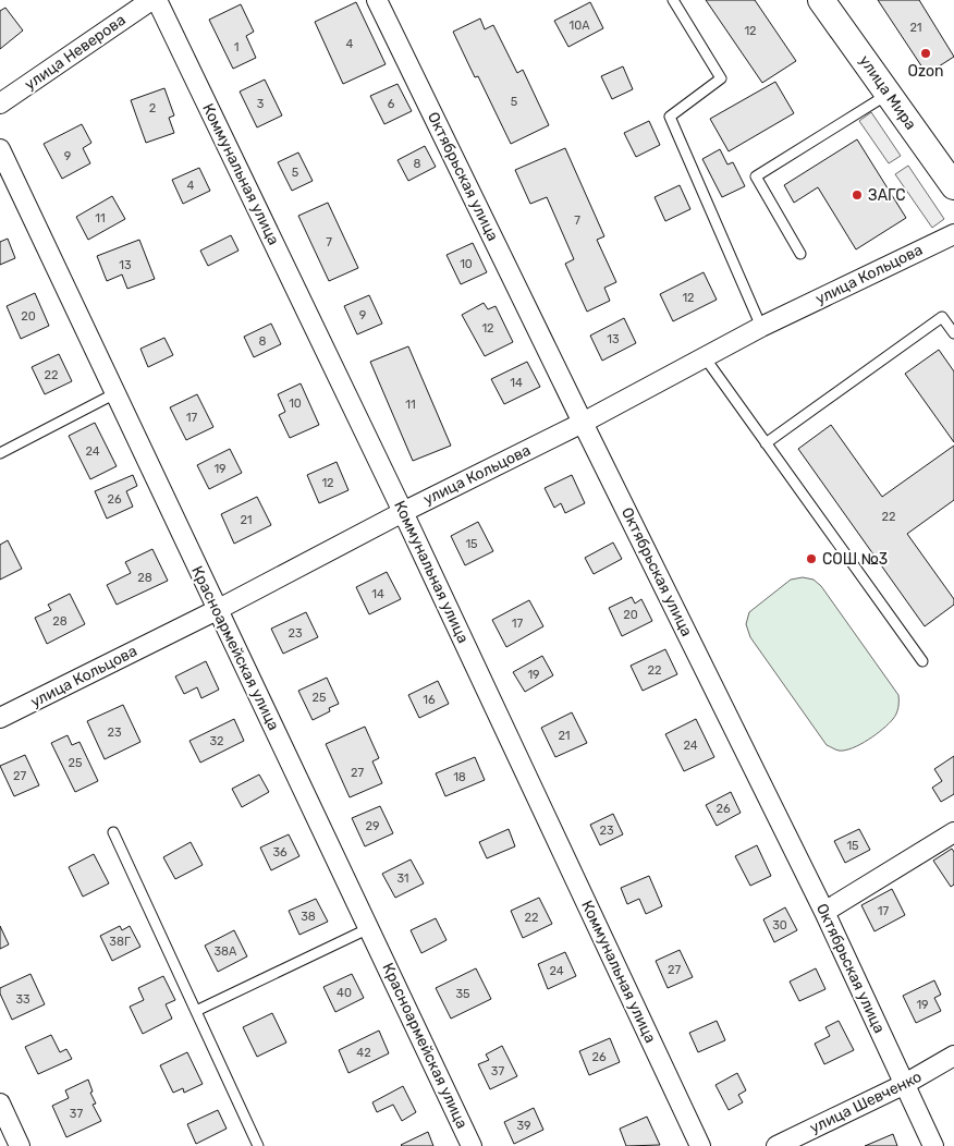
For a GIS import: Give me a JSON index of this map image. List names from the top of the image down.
{
  "streets": {
    "street": [
      "улица Неверова",
      "улица Мира",
      "Коммунальная улица",
      "Октябрьская улица",
      "улица Кольцова",
      "Красноармейская улица",
      "улица Шевченко"
    ]
  },
  "crossings": [
    ["Коммунальная улица", "улица Кольцова"],
    ["Октябрьская улица", "улица Кольцова"],
    ["Октябрьская улица", "улица Шевченко"],
    ["улица Кольцова", "Красноармейская улица"]
  ],
  "places": ["Ozon", "ЗАГС", "СОШ №3"],
  "house_numbers": [
    "10А",
    "21",
    "12",
    "4",
    "1",
    "5",
    "3",
    "6",
    "2",
    "9",
    "8",
    "5",
    "4",
    "11",
    "7",
    "7",
    "10",
    "13",
    "12",
    "9",
    "20",
    "12",
    "13",
    "8",
    "22",
    "14",
    "10",
    "11",
    "17",
    "24",
    "19",
    "12",
    "26",
    "22",
    "21",
    "15",
    "28",
    "14",
    "20",
    "28",
    "17",
    "23",
    "22",
    "19",
    "25",
    "16",
    "23",
    "21",
    "32",
    "24",
    "25",
    "27",
    "27",
    "18",
    "26",
    "29",
    "23",
    "15",
    "36",
    "31",
    "17",
    "38",
    "22",
    "30",
    "38Г",
    "38А",
    "27",
    "24",
    "40",
    "35",
    "33",
    "19",
    "42",
    "26",
    "37",
    "37",
    "39"
  ]
}
